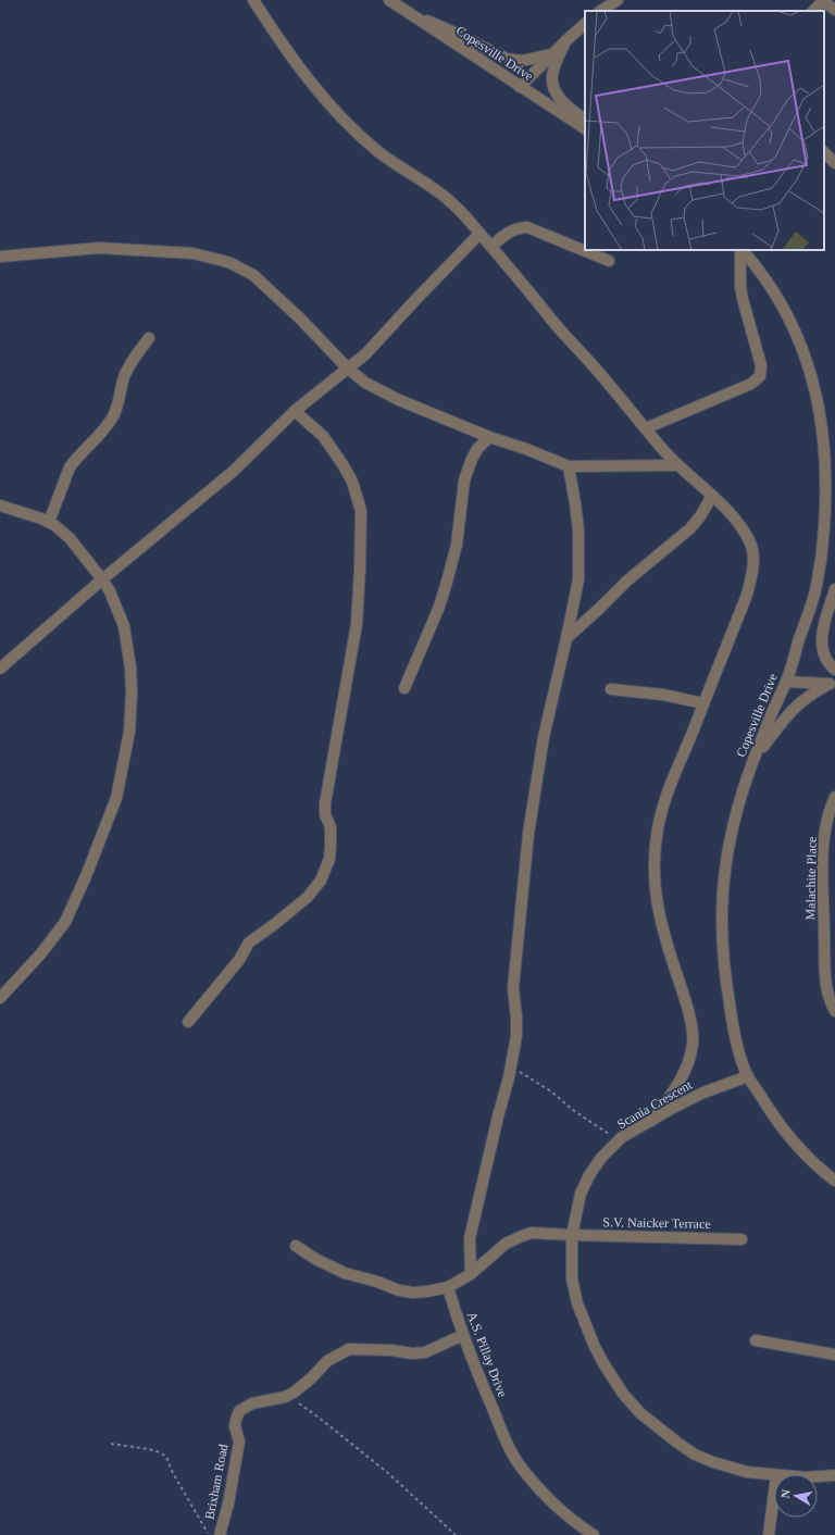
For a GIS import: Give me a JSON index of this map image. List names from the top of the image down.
{
  "streets": {
    "street": [
      "Copesville Drive",
      "Malachite Place",
      "Scania Crescent",
      "S.V. Naicker Terrace",
      "A.S. Pillay Drive",
      "Brixham Road"
    ]
  },
  "crossings": [
    ["Copesville Drive", "Scania Crescent"],
    ["Scania Crescent", "S.V. Naicker Terrace"]
  ],
  "north": "left"
}
